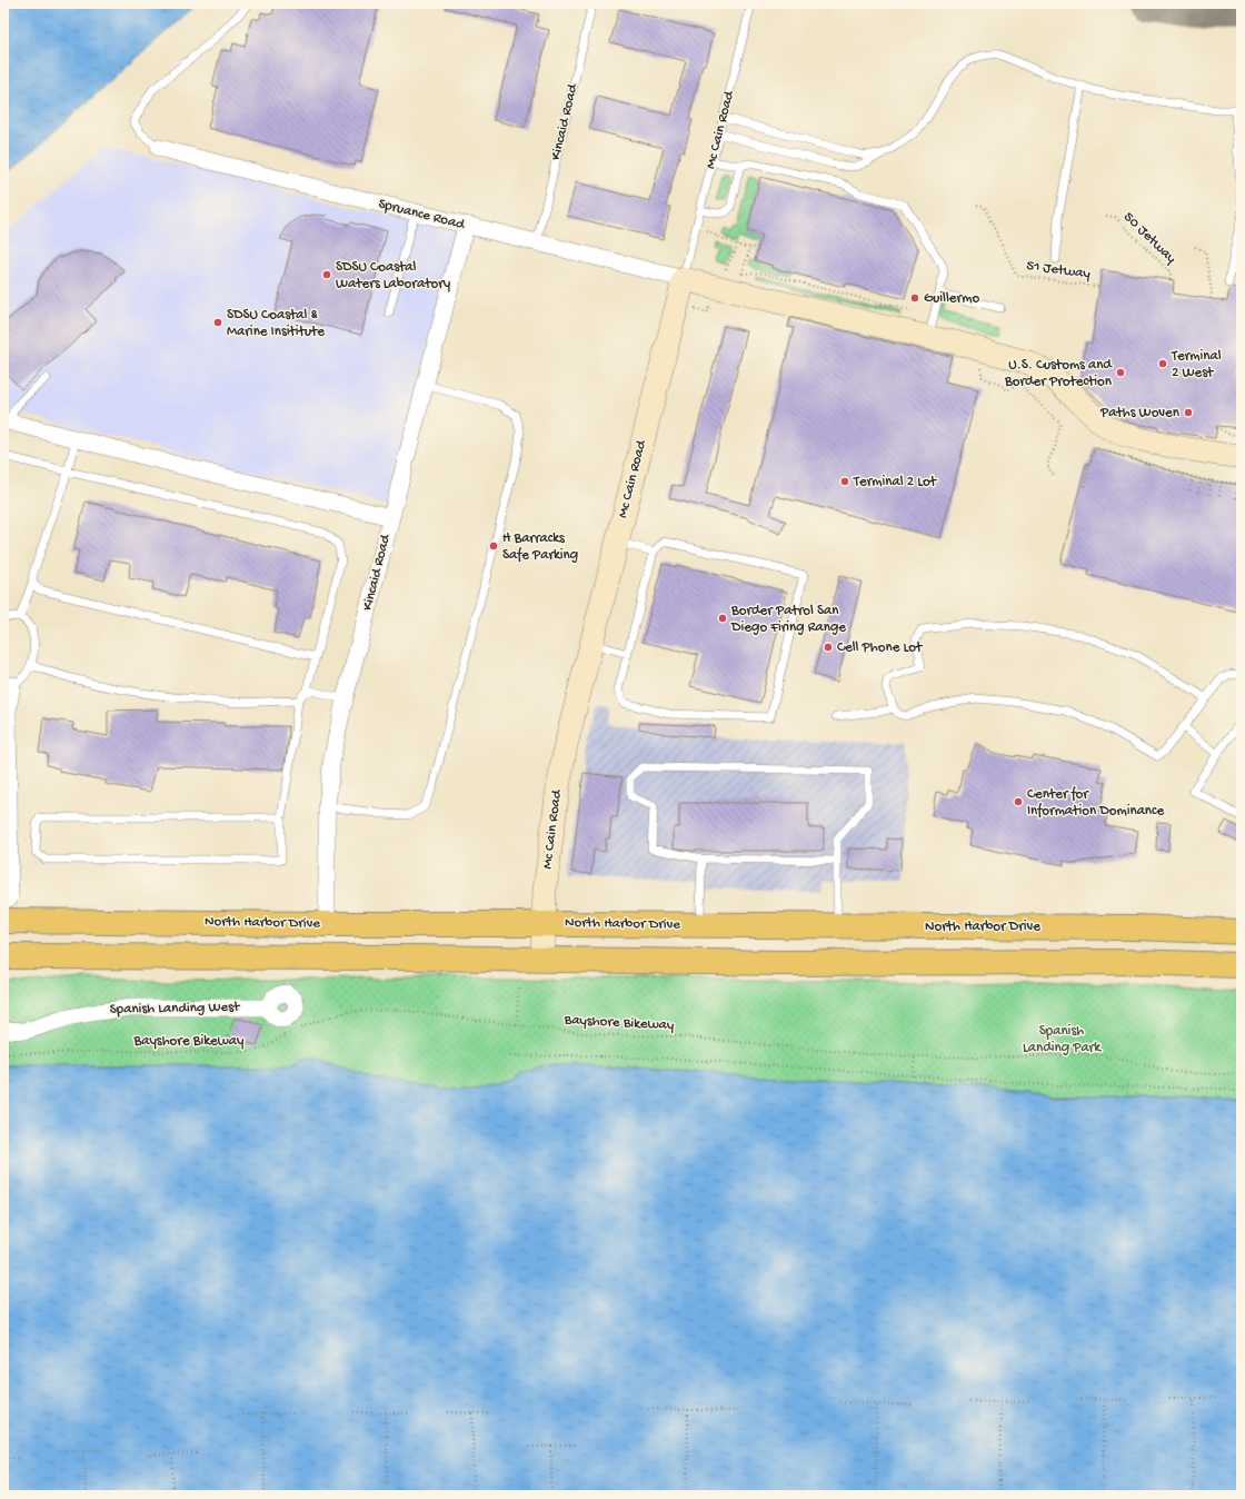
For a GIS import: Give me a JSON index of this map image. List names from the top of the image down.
{
  "streets": {
    "main road": ["North Harbor Drive"],
    "street": [
      "Kincaid Road",
      "Mc Cain Road",
      "Spruance Road",
      "Spanish Landing West"
    ],
    "path": ["50 Jetway", "51 Jetway", "Bayshore Bikeway"]
  },
  "crossings": [
    ["Kincaid Road", "Spruance Road"],
    ["Kincaid Road", "North Harbor Drive"],
    ["Mc Cain Road", "Spruance Road"],
    ["Mc Cain Road", "North Harbor Drive"]
  ],
  "parks": ["Spanish Landing Park"],
  "places": [
    "SDSU Coastal Waters Laboratory",
    "Guillermo",
    "SDSU Coastal & Marine Insititute",
    "Terminal 2 West",
    "U.S. Customs and Border Protection",
    "Paths Woven",
    "Terminal 2 Lot",
    "H Barracks Safe Parking",
    "Border Patrol San Diego Firing Range",
    "Cell Phone Lot",
    "Center for Information Dominance"
  ]
}
